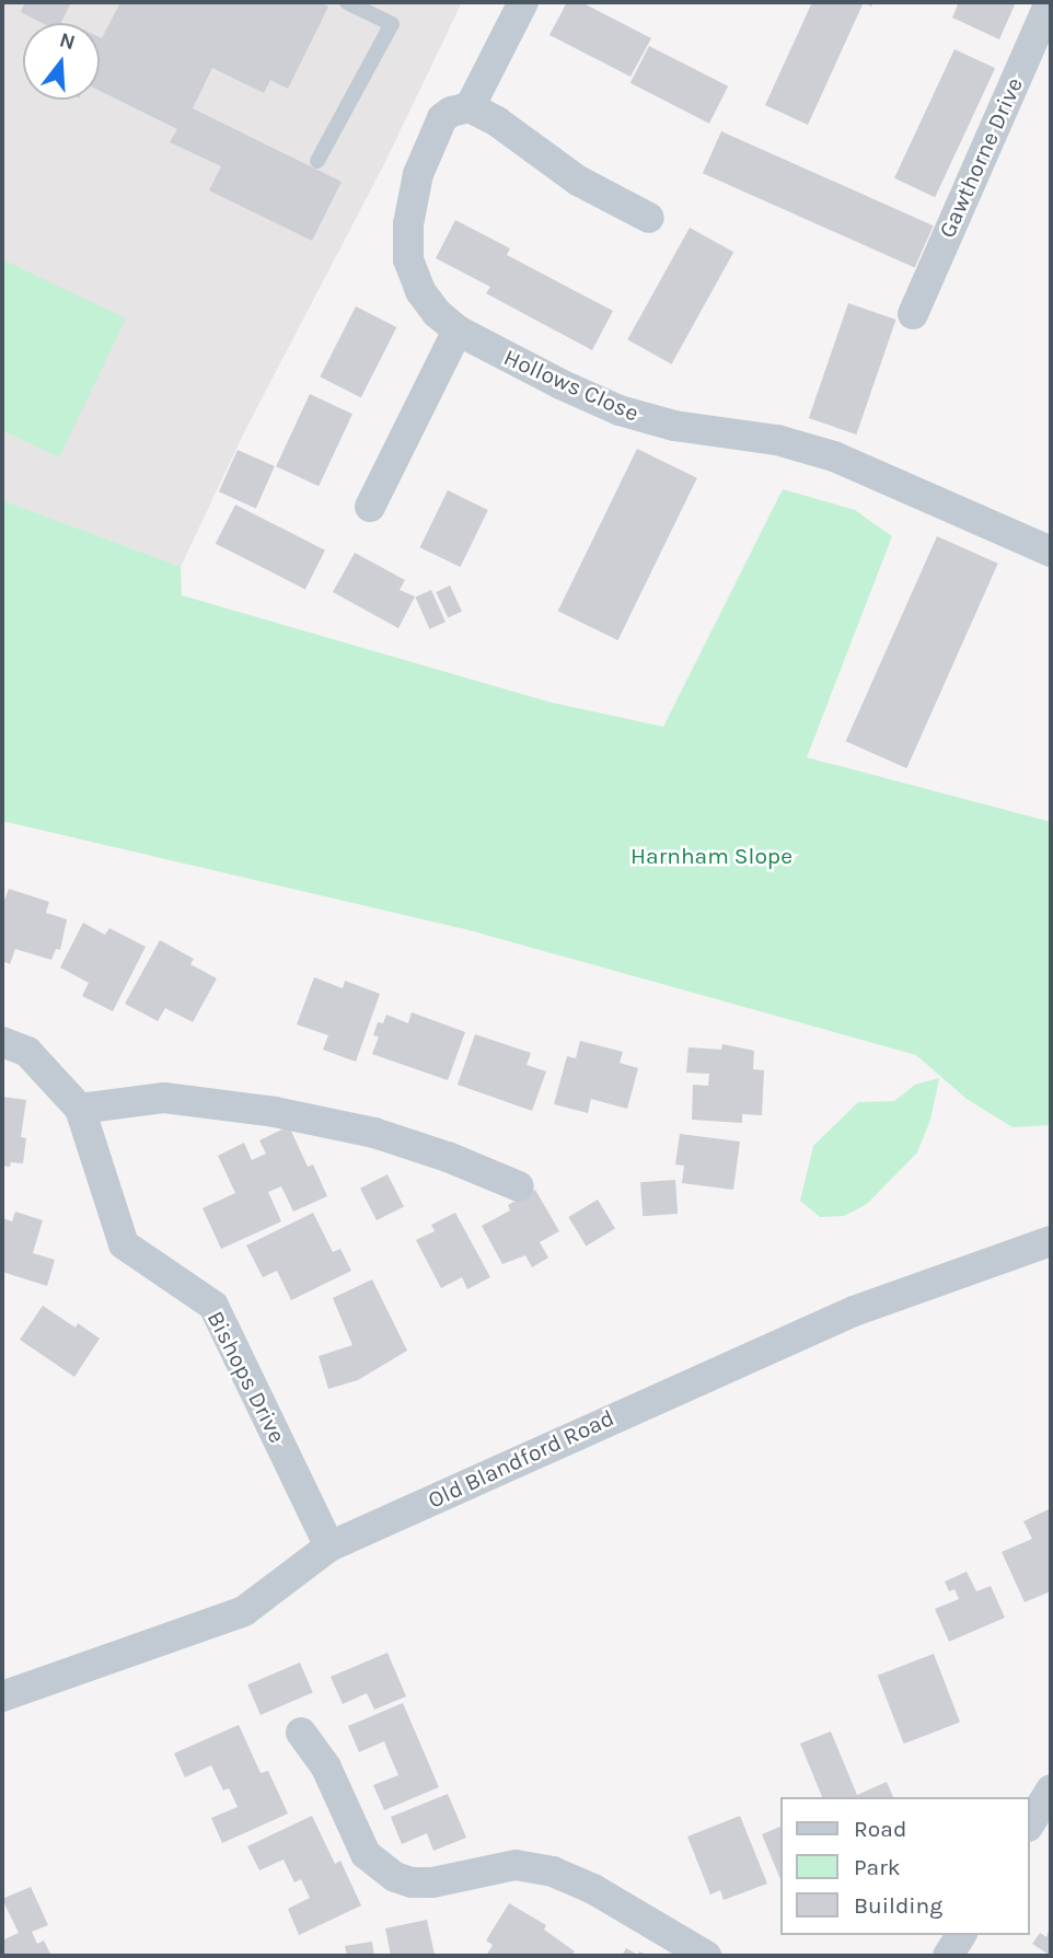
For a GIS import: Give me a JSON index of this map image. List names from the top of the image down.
{
  "streets": {
    "street": [
      "Gawthorne Drive",
      "Hollows Close",
      "Bishops Drive",
      "Old Blandford Road"
    ]
  },
  "crossings": [
    ["Bishops Drive", "Old Blandford Road"]
  ],
  "parks": ["Harnham Slope"],
  "legend": ["Road", "Park", "Building"],
  "north": "top"
}
